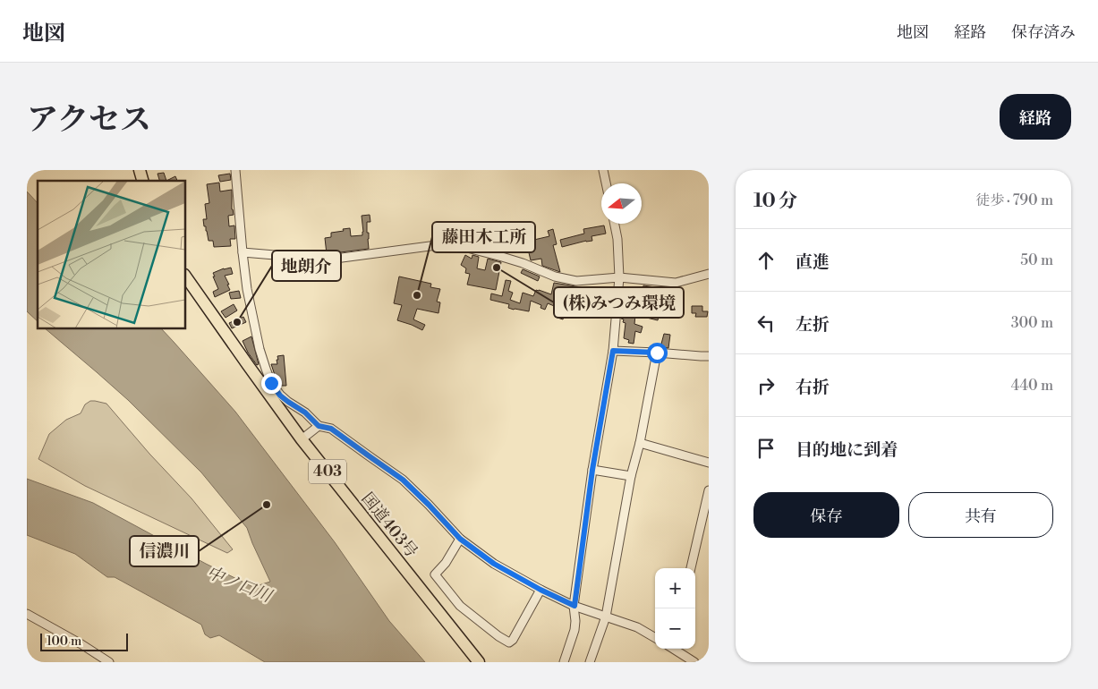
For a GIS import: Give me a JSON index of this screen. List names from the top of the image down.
{
  "streets": {
    "highway": ["403", "国道403号"]
  },
  "water": ["中ノ口川"],
  "places": [
    "(株)みつみ環境",
    "藤田木工所",
    "地朗介",
    "信濃川"
  ],
  "scale_bar": "100 m",
  "north": "left",
  "page": {
    "header": "地図",
    "nav": ["地図", "経路", "保存済み"],
    "title": "アクセス",
    "buttons": [
      "経路",
      ["保存", "共有"]
    ],
    "heading": ["10 分", "徒歩 · 790 m"],
    "list": [
      ["直進", "50 m"],
      ["左折", "300 m"],
      ["右折", "440 m"],
      "目的地に到着"
    ],
    "map_buttons": ["+", "−"],
    "scale": "100 m"
  }
}
